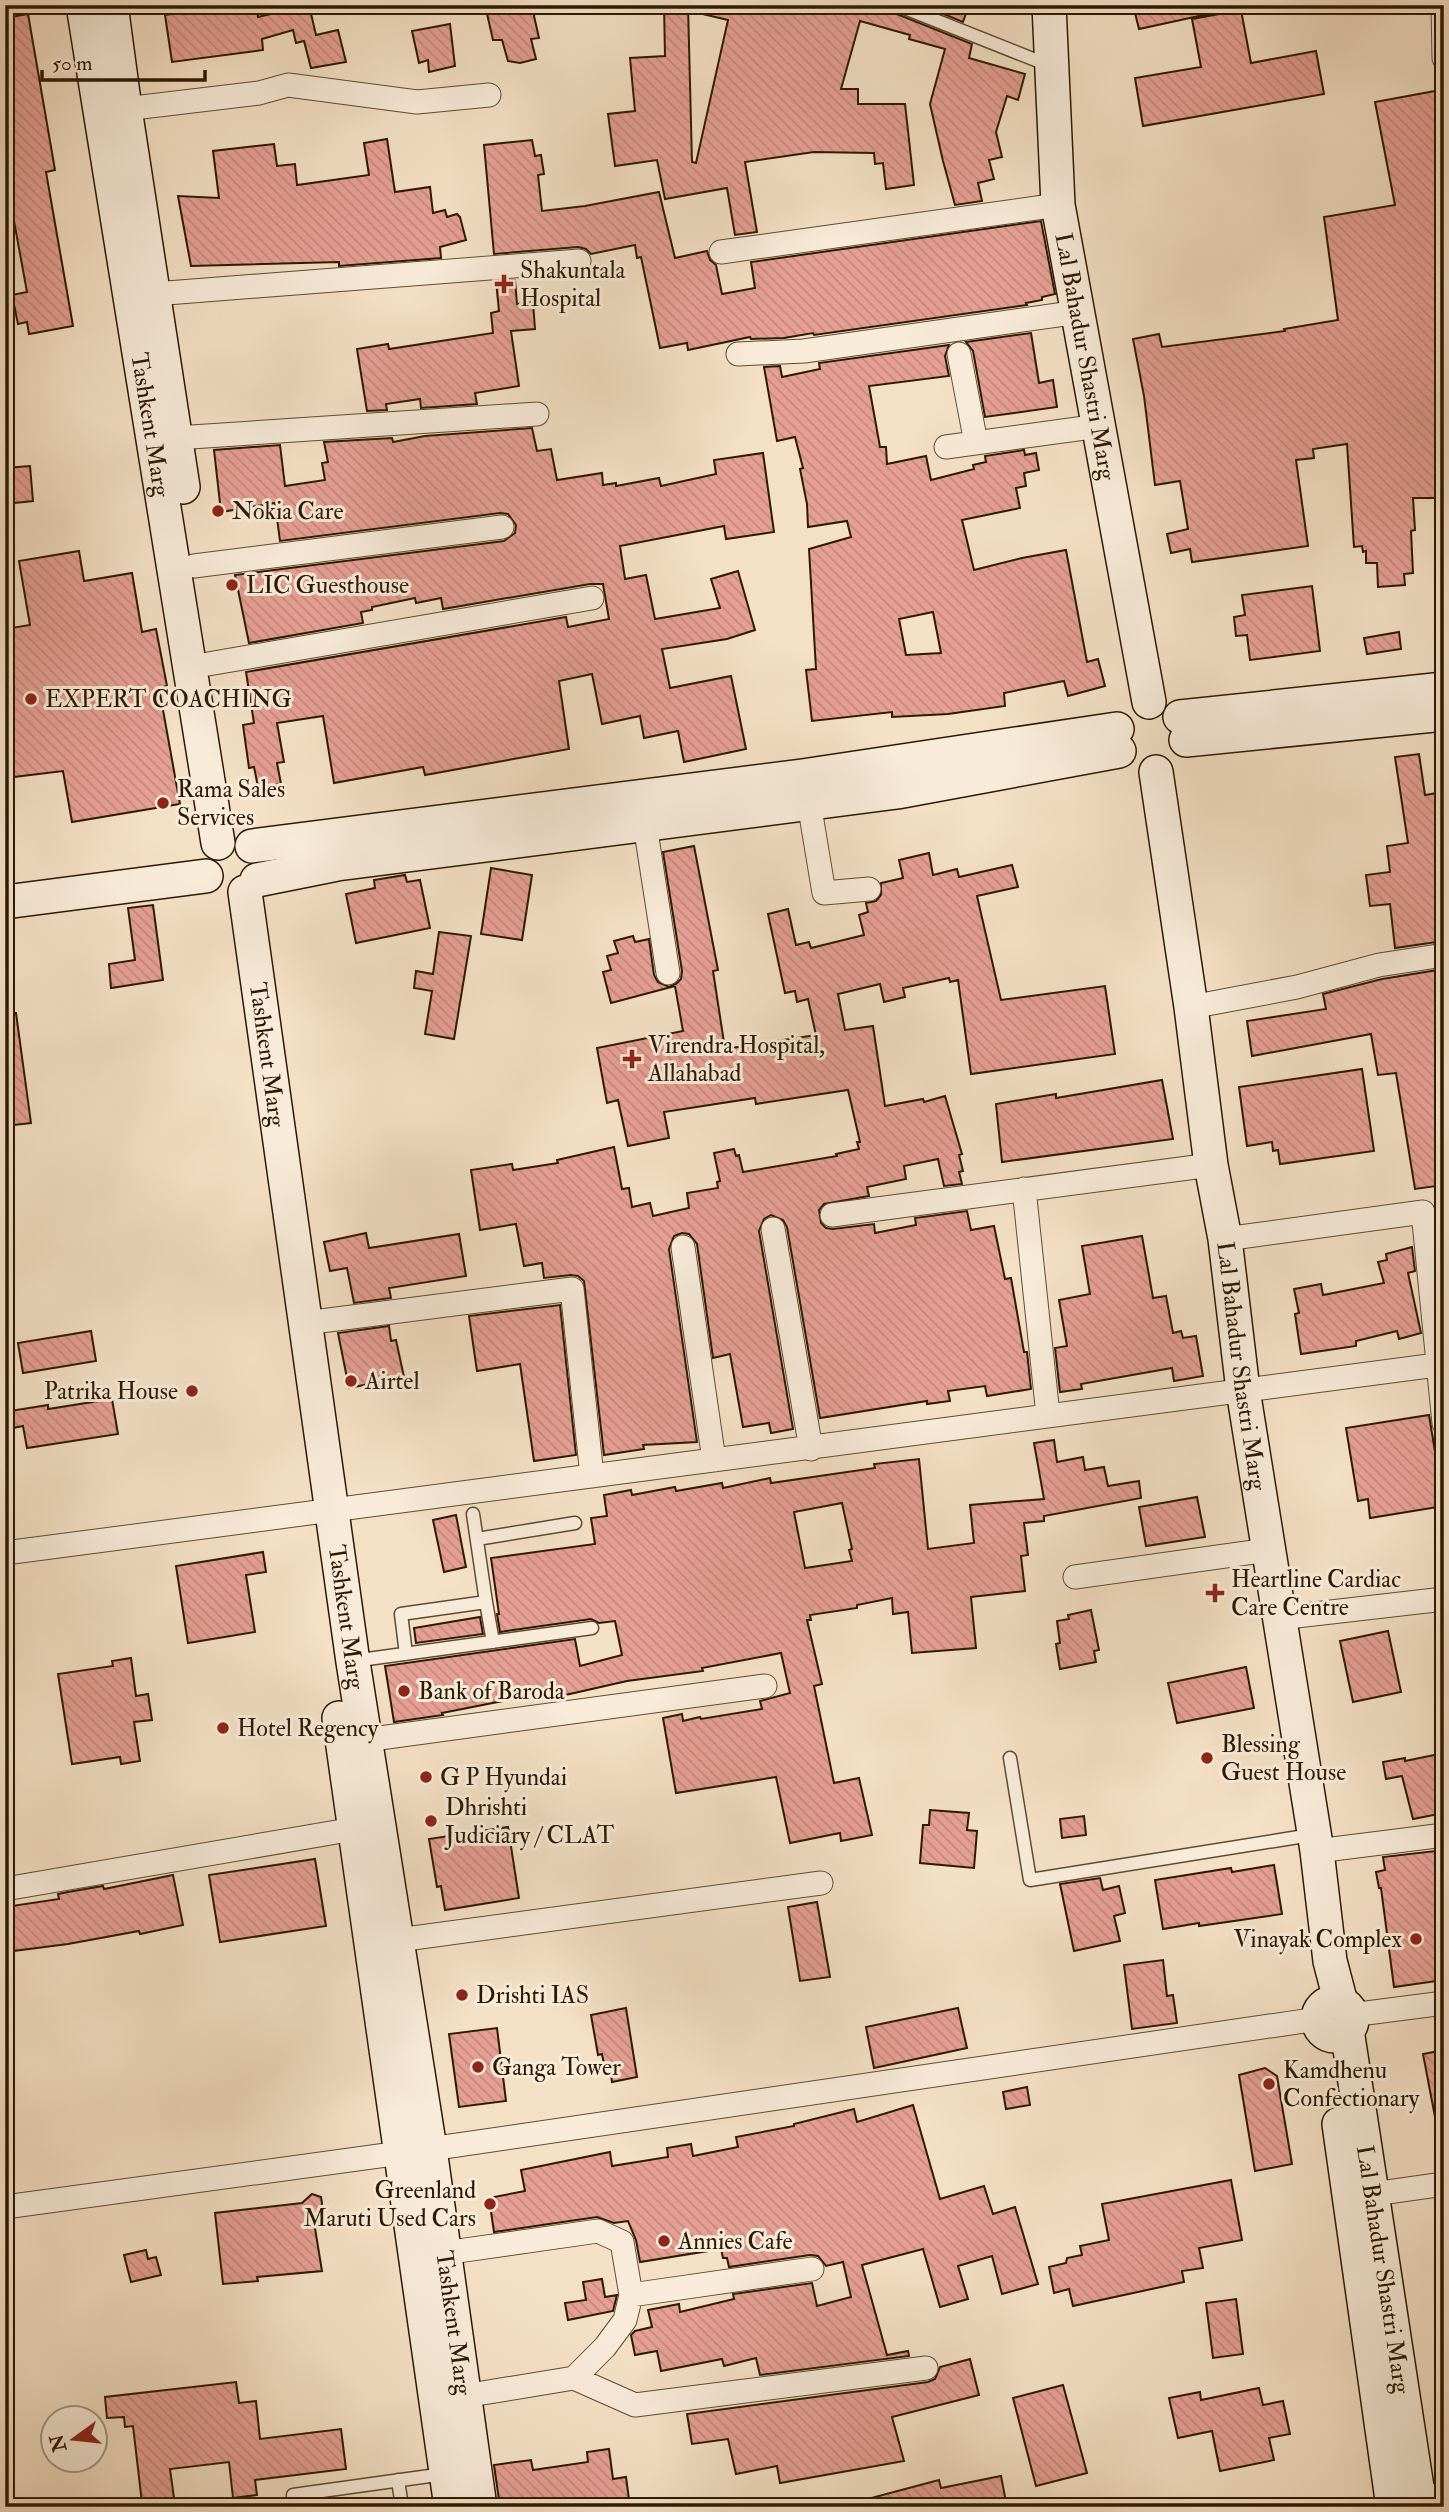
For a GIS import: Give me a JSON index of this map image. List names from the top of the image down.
{
  "streets": {
    "street": ["Lal Bahadur Shastri Marg", "Tashkent Marg"]
  },
  "places": {
    "health": ["Shakuntala Hospital", "Virendra Hospital, Allahabad", "Heartline Cardiac Care Centre"],
    "other": [
      "Nokia Care",
      "LIC Guesthouse",
      "EXPERT COACHING",
      "Rama Sales Services",
      "Airtel",
      "Patrika House",
      "Bank of Baroda",
      "Hotel Regency",
      "Blessing Guest House",
      "G P Hyundai",
      "Dhrishti Judiciary / CLAT",
      "Vinayak Complex",
      "Drishti IAS",
      "Ganga Tower",
      "Kamdhenu Confectionary",
      "Greenland Maruti Used Cars",
      "Annies Cafe"
    ]
  },
  "scale_bar": "50 m",
  "north": "left"
}
